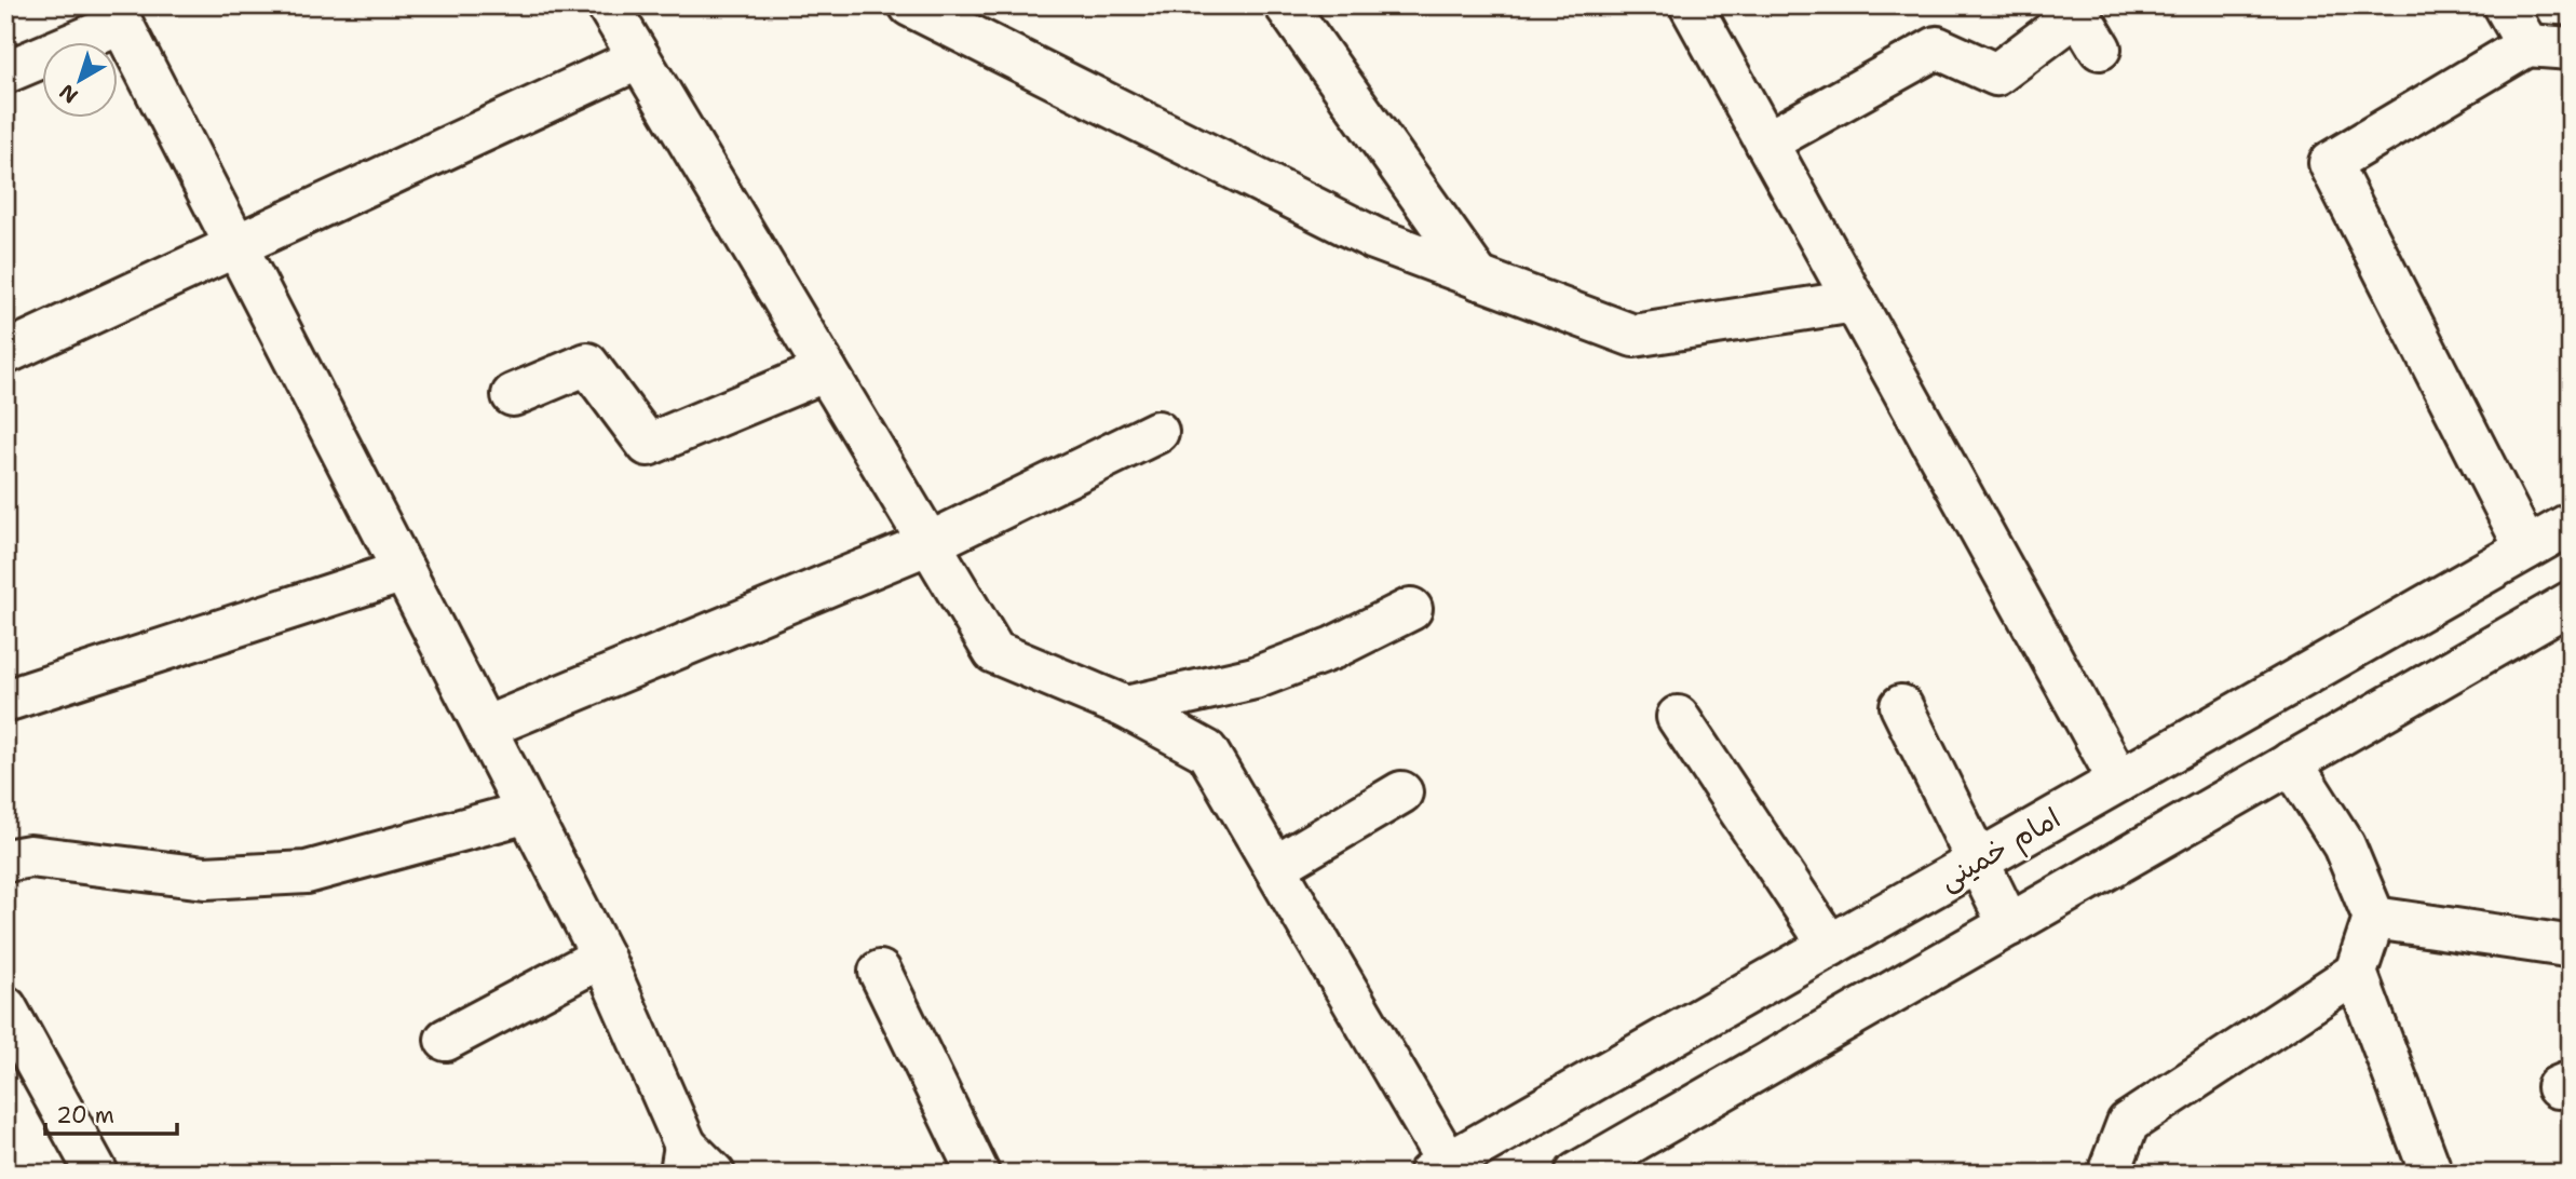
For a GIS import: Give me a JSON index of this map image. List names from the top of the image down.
{
  "streets": {
    "street": ["امام خمینی"]
  },
  "scale_bar": "20 m",
  "north": "bottom left"
}
